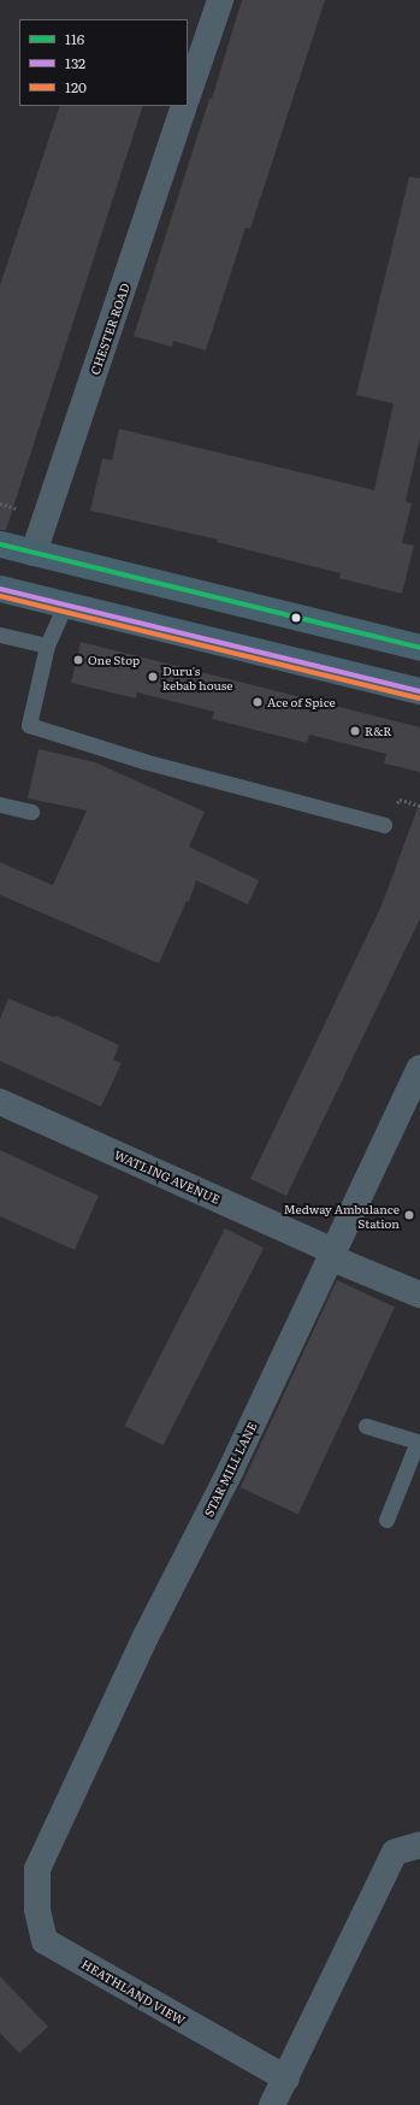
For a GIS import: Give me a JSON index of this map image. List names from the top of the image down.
{
  "streets": {
    "street": [
      "CHESTER ROAD",
      "WATLING AVENUE",
      "STAR MILL LANE",
      "HEATHLAND VIEW"
    ]
  },
  "crossings": [
    ["WATLING AVENUE", "STAR MILL LANE"],
    ["STAR MILL LANE", "HEATHLAND VIEW"]
  ],
  "places": [
    "One Stop",
    "Duru's kebab house",
    "Ace of Spice",
    "R&R",
    "Medway Ambulance Station"
  ],
  "lines": ["transit line 116", "transit line 132", "transit line 120"],
  "legend": ["116", "132", "120"]
}
